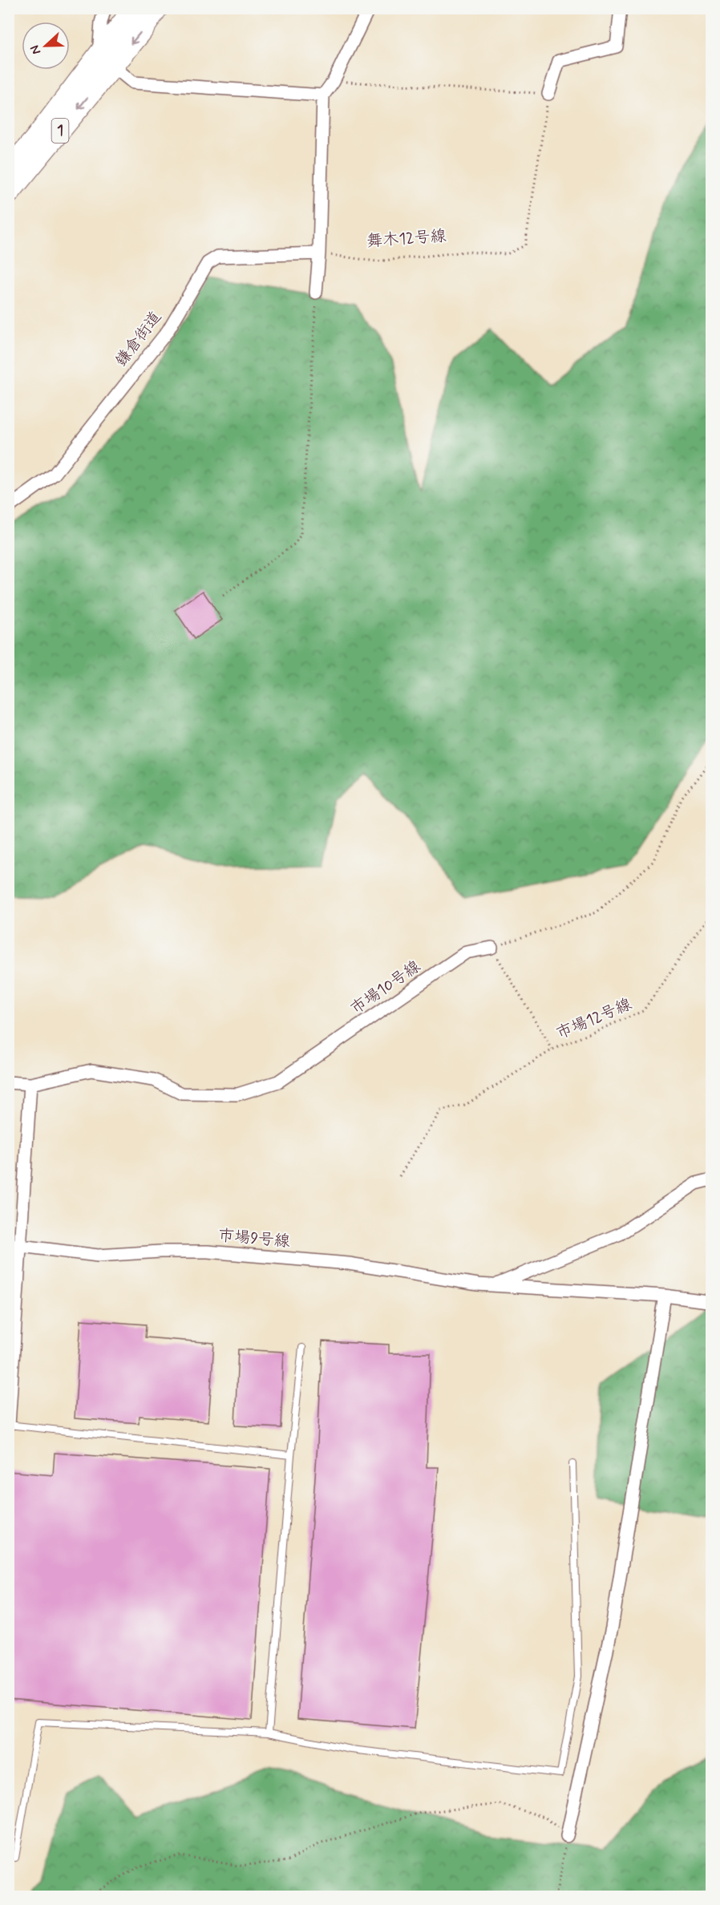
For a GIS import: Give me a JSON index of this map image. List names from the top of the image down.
{
  "streets": {
    "highway": ["1"],
    "street": ["鎌倉街道", "市場10号線", "市場9号線"],
    "path": ["舞木12号線", "市場12号線"]
  },
  "crossings": [
    ["舞木12号線", "鎌倉街道"],
    ["市場10号線", "市場12号線"]
  ],
  "north": "left"
}
